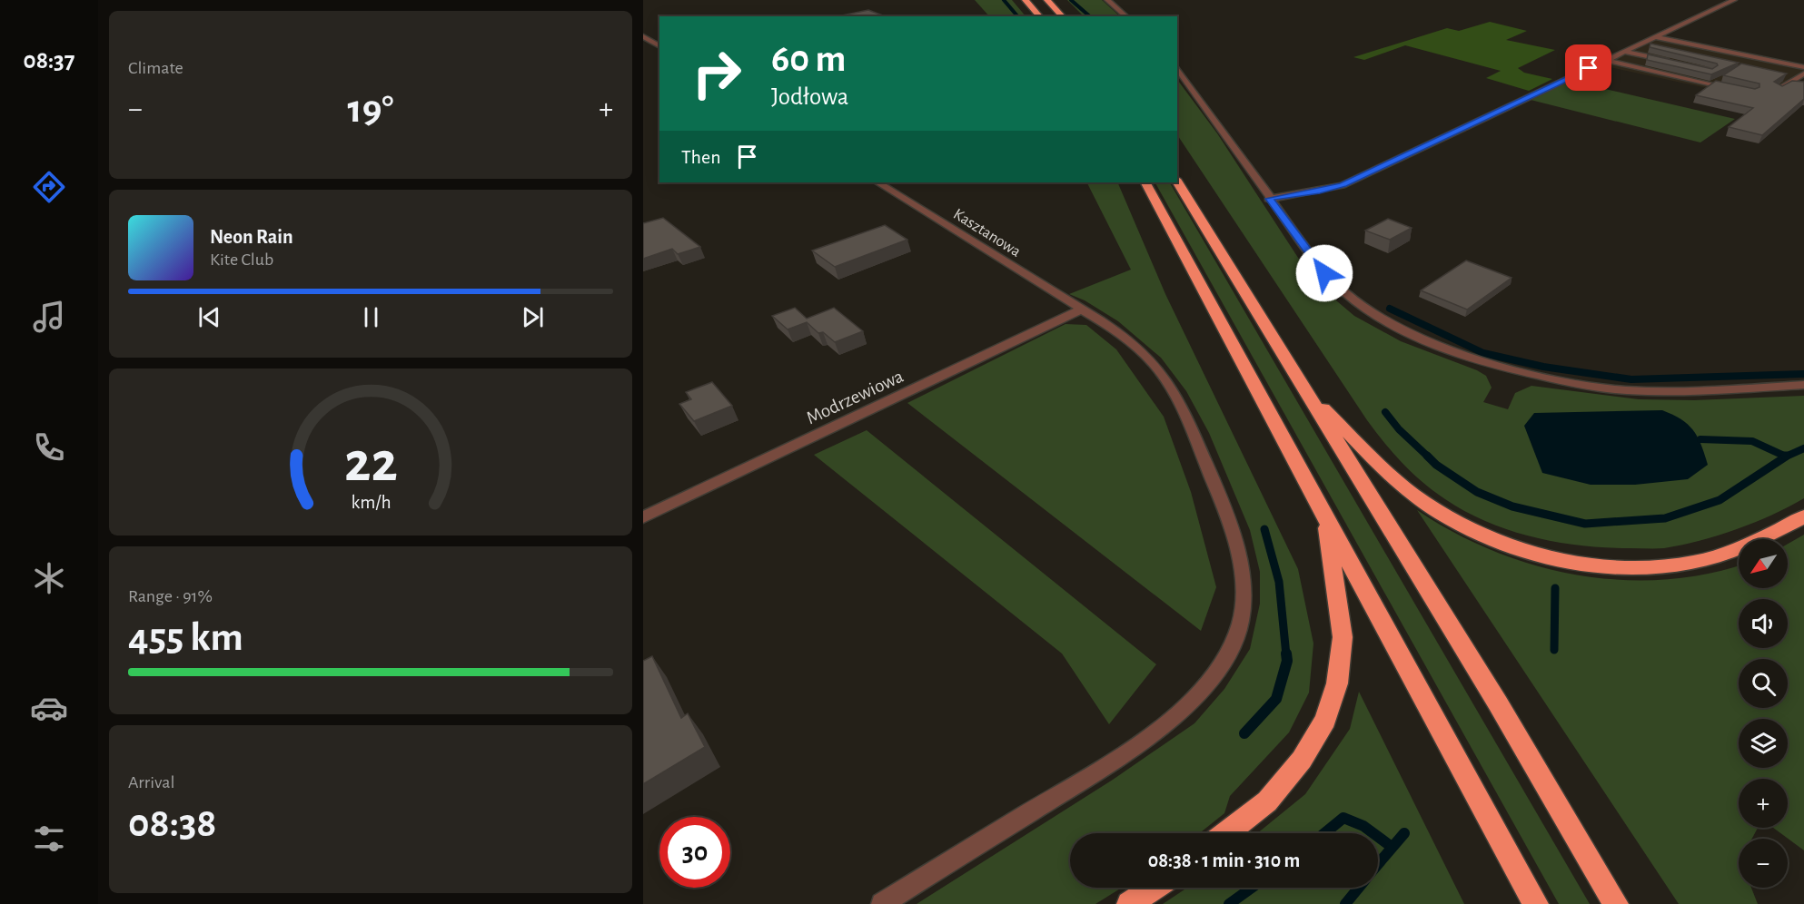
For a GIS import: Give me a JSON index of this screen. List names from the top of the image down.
{
  "streets": {
    "street": ["Kasztanowa", "Modrzewiowa"]
  },
  "crossings": [
    ["Kasztanowa", "Modrzewiowa"]
  ],
  "north": "bottom left",
  "page": {
    "tabs": "08:37",
    "tile": [
      "Climate",
      ["Range · 91%", "455 km"],
      ["Arrival", "08:38"]
    ],
    "turn": ["60 m", "Jodłowa"],
    "heat": ["−", "19°", "+"],
    "then": "Then",
    "song": ["Neon Rain", "Kite Club"],
    "map_buttons": ["+", "−"],
    "limit": "30",
    "trip": "08:38 · 1 min · 310 m",
    "gauge": ["22", "km/h"]
  }
}
